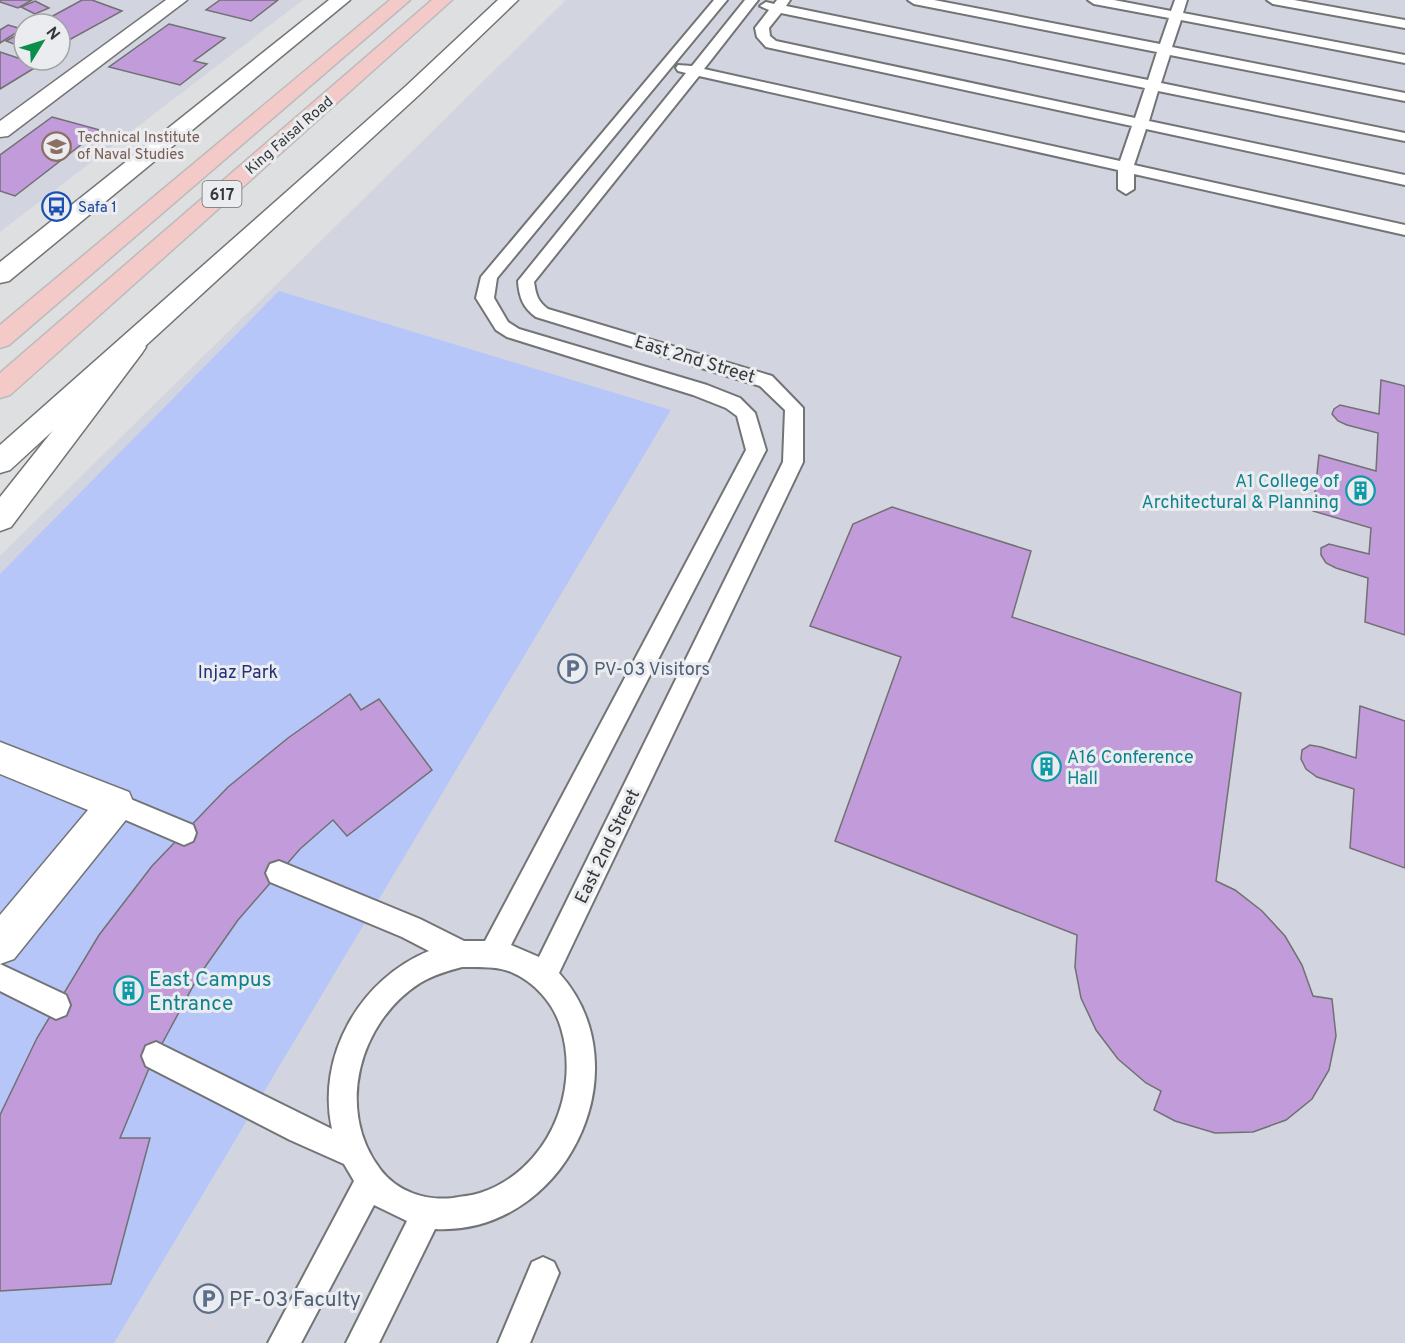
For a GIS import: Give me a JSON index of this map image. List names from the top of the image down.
{
  "streets": {
    "highway": ["King Faisal Road", "617"],
    "lane": ["East 2nd Street"]
  },
  "parks": ["Injaz Park"],
  "places": {
    "school or university": ["Technical Institute of Naval Studies"],
    "bus stop": ["Safa 1"],
    "building": ["A1 College of Architectural & Planning", "A16 Conference Hall", "East Campus Entrance"],
    "parking": ["PV-03 Visitors", "PF-03 Faculty"]
  },
  "north": "top right"
}
